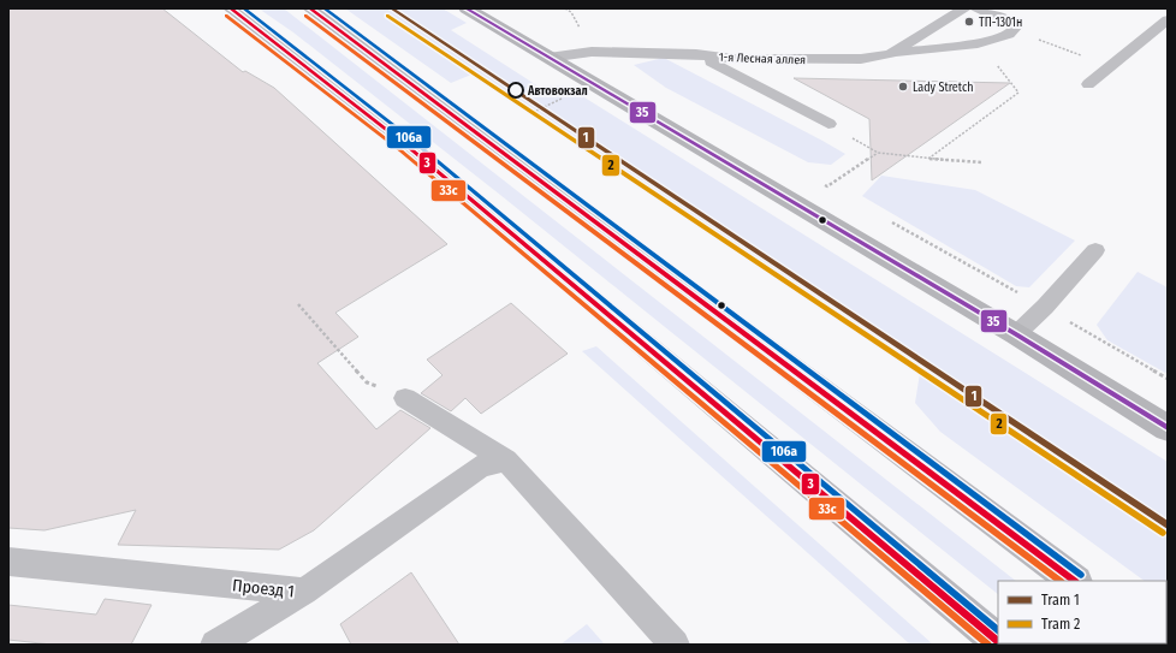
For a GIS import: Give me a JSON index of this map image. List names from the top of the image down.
{
  "streets": {
    "lane": ["1-я Лесная аллея", "Проезд 1"]
  },
  "places": ["ТП-1301н", "Lady Stretch", "Автовокзал"],
  "lines": [
    "tram line 1",
    "transit line 3",
    "transit line 106а",
    "transit line 35",
    "tram line 2",
    "transit line 33с"
  ],
  "legend": ["Tram 1", "Tram 2"]
}
